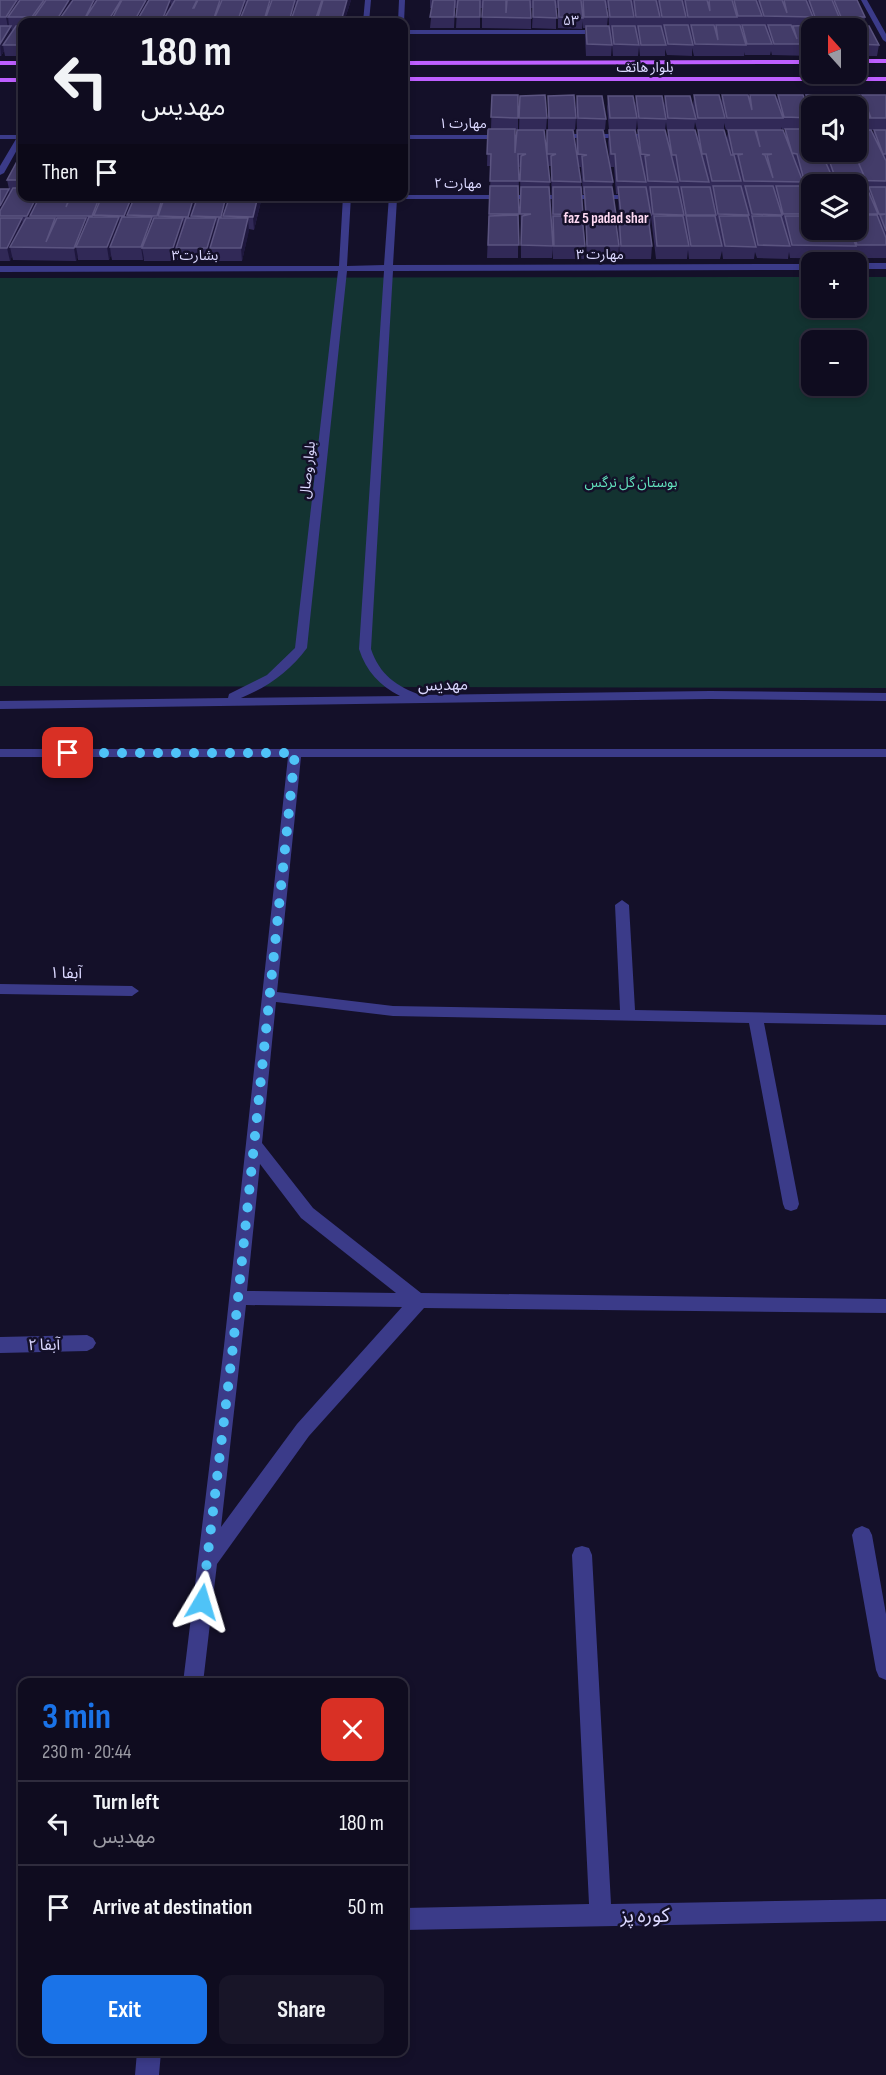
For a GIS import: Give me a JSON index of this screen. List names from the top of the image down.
{
  "streets": {
    "main road": ["بلوار هاتف"],
    "street": [
      "۵۳",
      "مهارت ۱",
      "مهارت ۲",
      "مهارت ۳",
      "بشارت۳",
      "بلوار وصال",
      "مهدیس",
      "آبفا ۱",
      "آبفا ۲",
      "کوره پز"
    ]
  },
  "crossings": [
    ["مهارت ۳", "بشارت۳"],
    ["بشارت۳", "بلوار وصال"],
    ["بلوار وصال", "مهدیس"]
  ],
  "districts": ["faz 5 padad shar"],
  "parks": ["بوستان گل نرگس"],
  "north": "top",
  "page": {
    "map_buttons": ["+", "−"],
    "turn": ["180 m", "مهدیس"],
    "then": "Then",
    "heading": ["3 min", "230 m · 20:44"],
    "list": [
      {
        "name": "Turn left",
        "note": "مهدیس",
        "value": "180 m"
      },
      {
        "name": "Arrive at destination",
        "value": "50 m"
      }
    ],
    "buttons": ["Exit", "Share"]
  }
}
